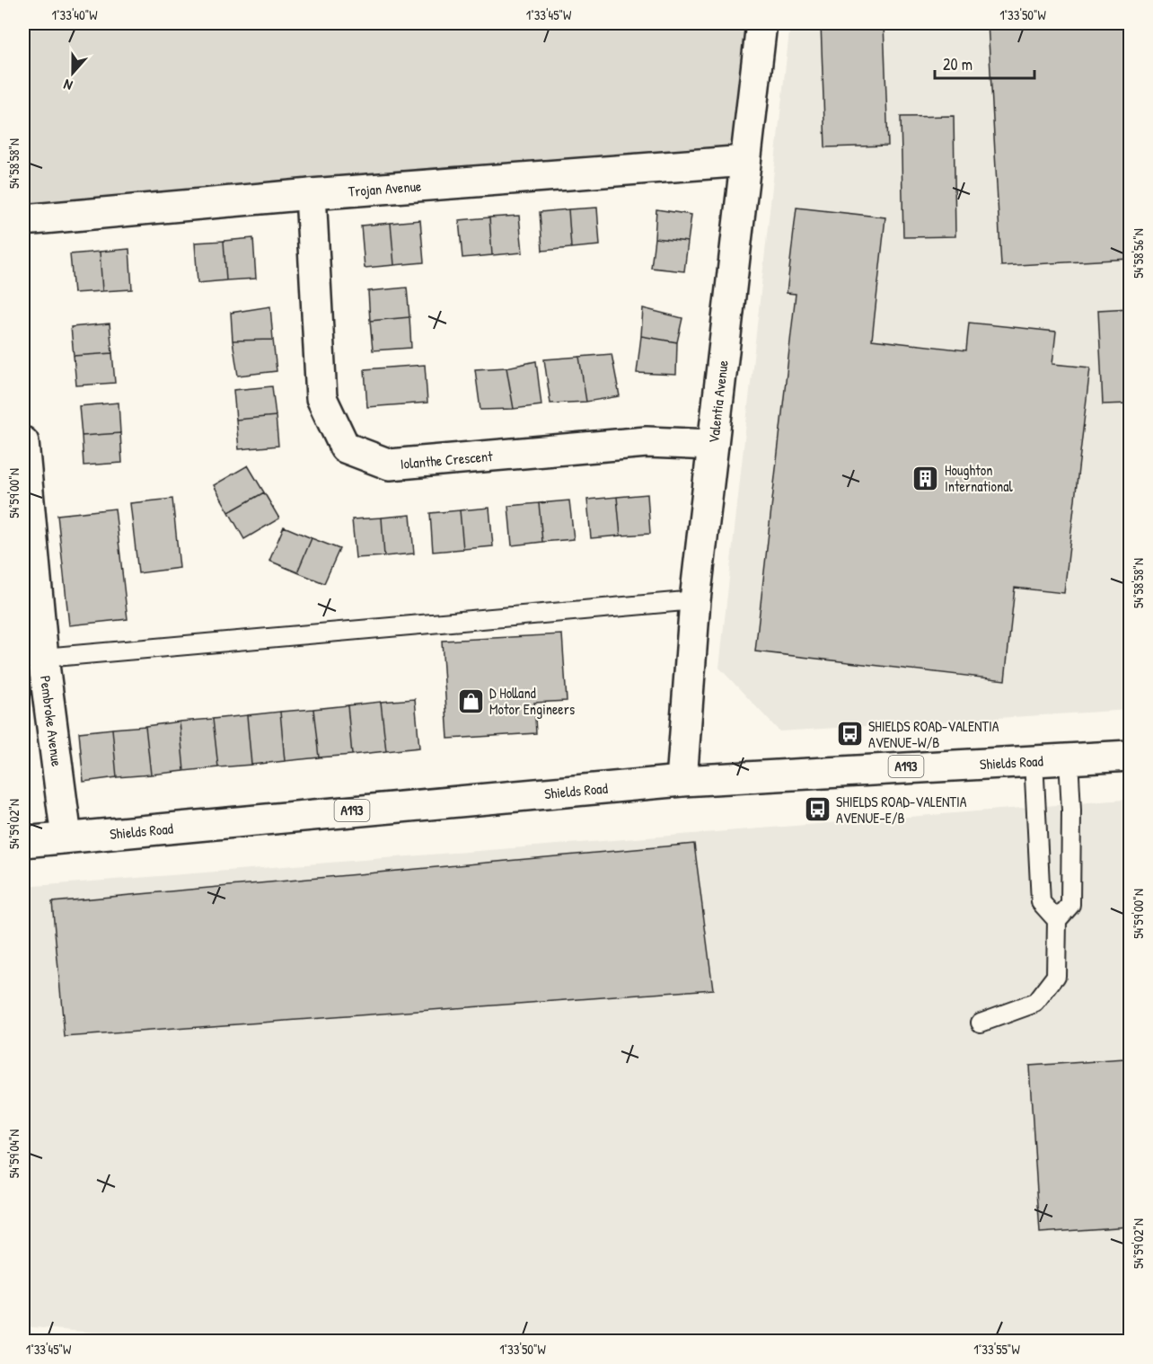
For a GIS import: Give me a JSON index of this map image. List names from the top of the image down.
{
  "streets": {
    "street": [
      "Trojan Avenue",
      "Valentia Avenue",
      "Iolanthe Crescent",
      "Pembroke Avenue",
      "Shields Road",
      "A193"
    ]
  },
  "crossings": [
    ["Trojan Avenue", "Valentia Avenue"],
    ["Trojan Avenue", "Iolanthe Crescent"],
    ["Valentia Avenue", "Iolanthe Crescent"],
    ["Valentia Avenue", "Shields Road"],
    ["Pembroke Avenue", "Shields Road"]
  ],
  "places": {
    "building": ["Houghton International"],
    "shop": ["D Holland Motor Engineers"],
    "bus stop": ["SHIELDS ROAD-VALENTIA AVENUE-W/B", "SHIELDS ROAD-VALENTIA AVENUE-E/B"]
  },
  "scale_bar": "20 m",
  "north": "bottom",
  "coordinates": [
    "1°33'40\"W",
    "1°33'45\"W",
    "1°33'50\"W",
    "54°58'58\"N",
    "54°58'56\"N",
    "54°59'00\"N",
    "54°59'02\"N",
    "54°59'04\"N",
    "1°33'55\"W"
  ]
}
